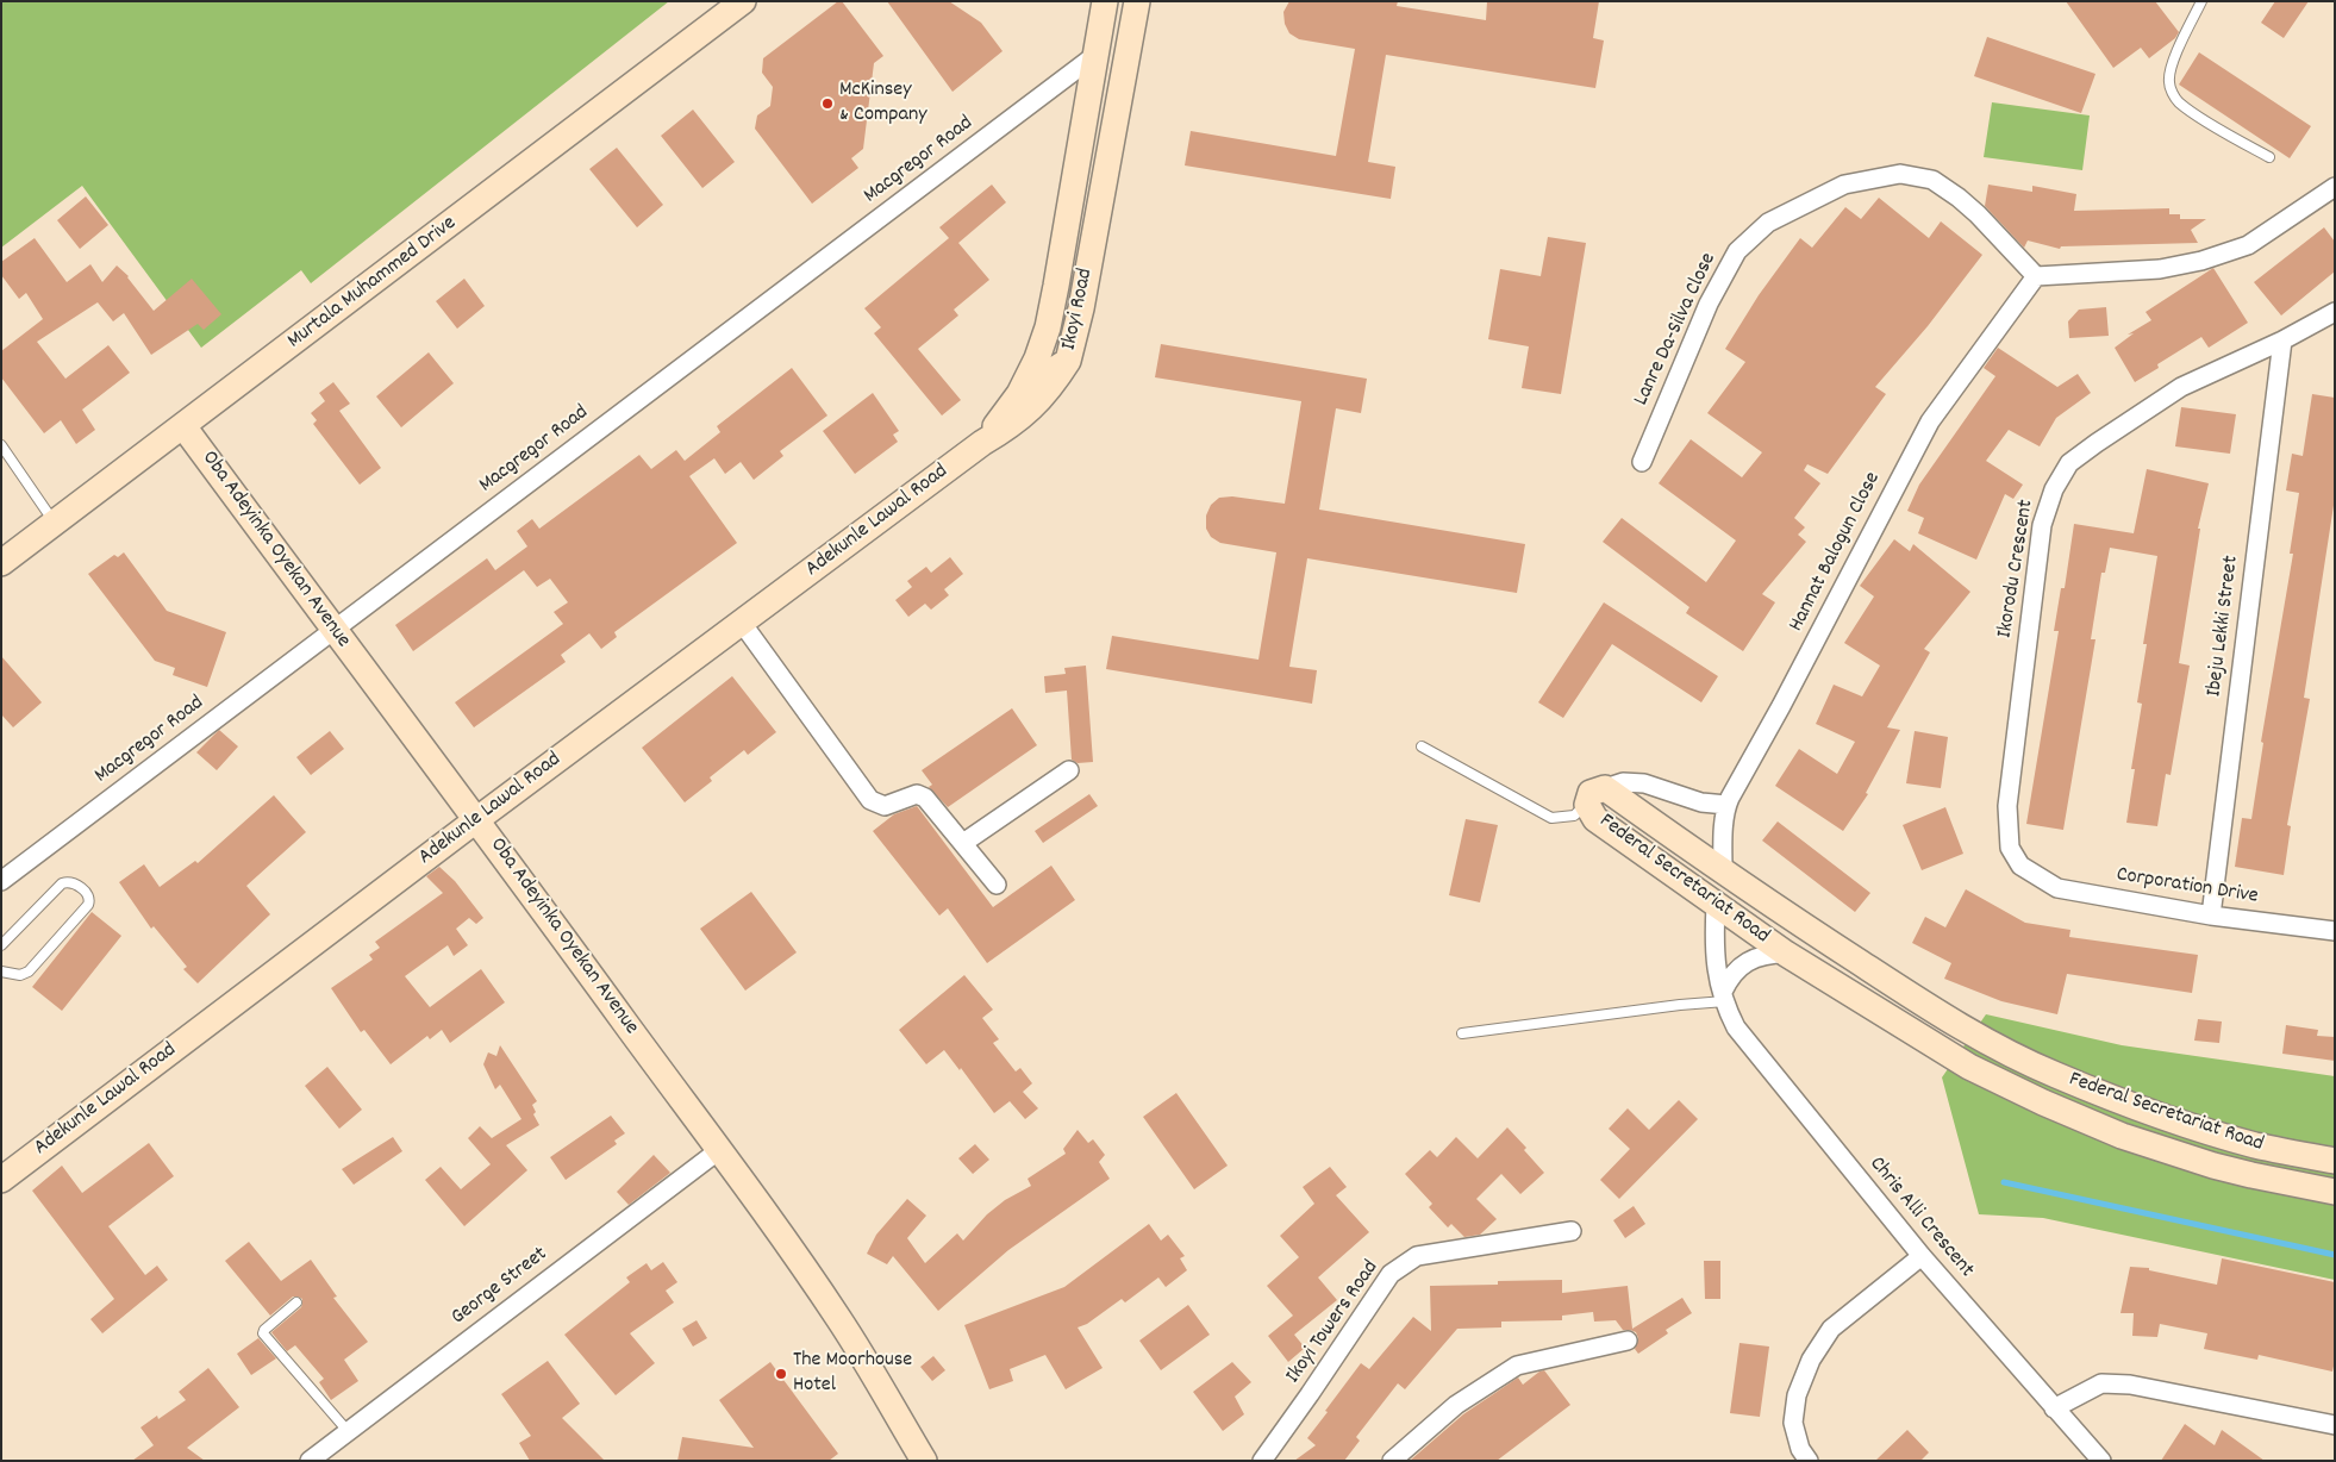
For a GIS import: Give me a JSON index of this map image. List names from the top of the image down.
{
  "streets": {
    "main road": [
      "Murtala Muhammed Drive",
      "Ikoyi Road",
      "Adekunle Lawal Road",
      "Oba Adeyinka Oyekan Avenue",
      "Federal Secretariat Road"
    ],
    "street": [
      "Macgregor Road",
      "Lanre Da-Silva Close",
      "Hannat Balogun Close",
      "Ikorodu Crescent",
      "Ibeju Lekki Street",
      "Corporation Drive",
      "Chris Alli Crescent",
      "George Street",
      "Ikoyi Towers Road"
    ]
  },
  "crossings": [
    ["Macgregor Road", "Ikoyi Road"],
    ["Macgregor Road", "Oba Adeyinka Oyekan Avenue"],
    ["Murtala Muhammed Drive", "Oba Adeyinka Oyekan Avenue"],
    ["Lanre Da-Silva Close", "Hannat Balogun Close"],
    ["Adekunle Lawal Road", "Oba Adeyinka Oyekan Avenue"],
    ["Oba Adeyinka Oyekan Avenue", "George Street"],
    ["Hannat Balogun Close", "Federal Secretariat Road"],
    ["Ikorodu Crescent", "Ibeju Lekki Street"],
    ["Ikorodu Crescent", "Corporation Drive"],
    ["Ibeju Lekki Street", "Corporation Drive"],
    ["Federal Secretariat Road", "Chris Alli Crescent"]
  ],
  "places": ["McKinsey & Company", "The Moorhouse Hotel"]
}
